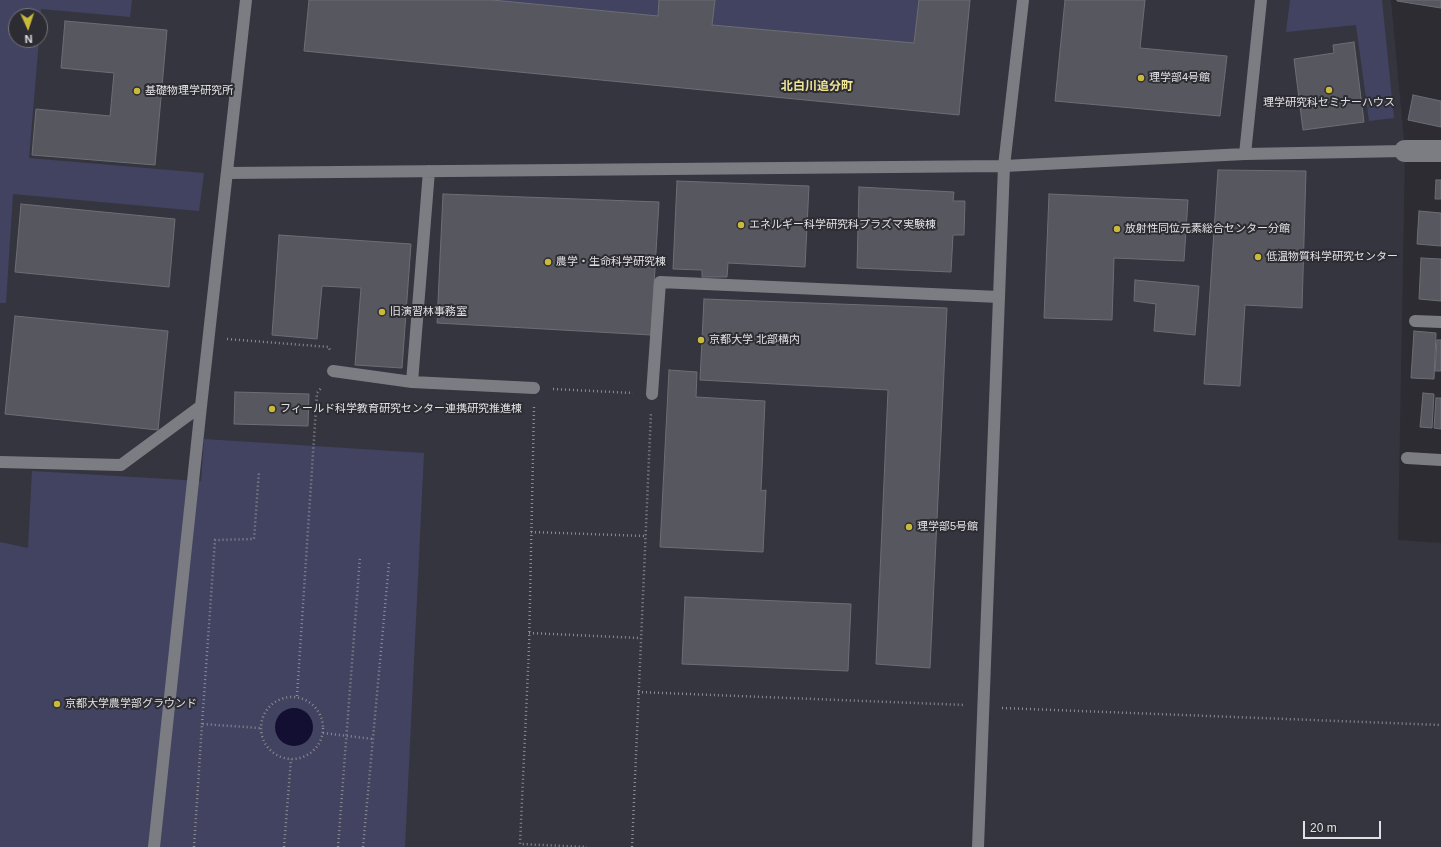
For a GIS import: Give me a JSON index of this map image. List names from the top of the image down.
{
  "districts": ["北白川追分町"],
  "places": [
    "理学部4号館",
    "理学研究科セミナーハウス",
    "基礎物理学研究所",
    "エネルギー科学研究科プラズマ実験棟",
    "放射性同位元素総合センター分館",
    "低温物質科学研究センター",
    "農学・生命科学研究棟",
    "旧演習林事務室",
    "京都大学 北部構内",
    "フィールド科学教育研究センター連携研究推進棟",
    "理学部5号館",
    "京都大学農学部グラウンド"
  ],
  "scale_bar": "20 m",
  "north": "bottom"
}
